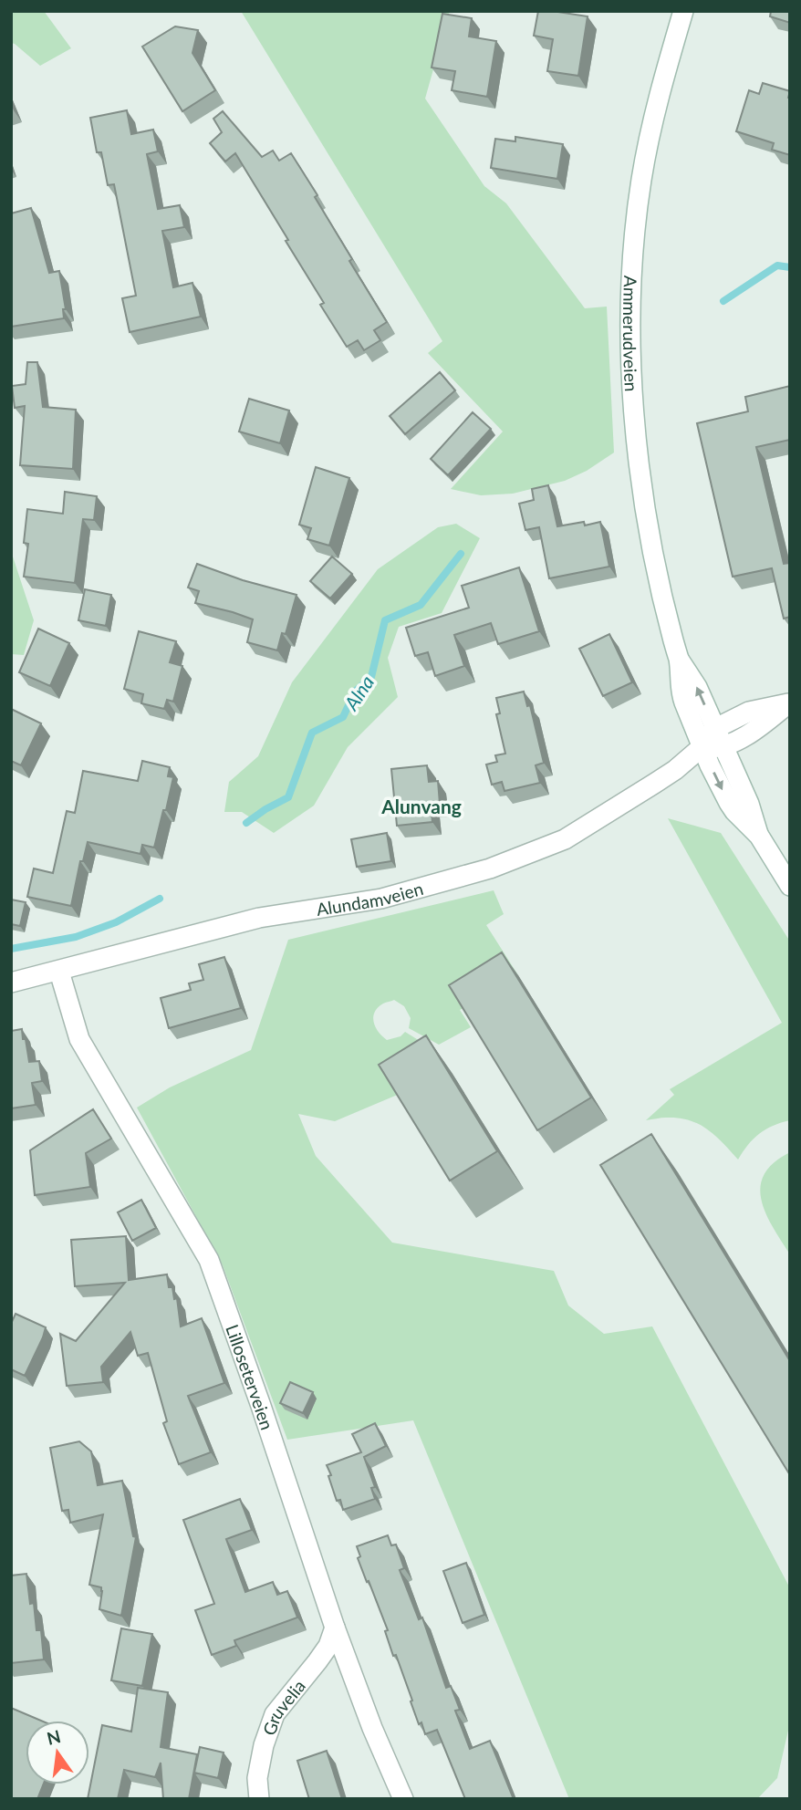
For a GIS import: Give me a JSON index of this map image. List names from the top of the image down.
{
  "streets": {
    "street": [
      "Ammerudveien",
      "Alundamveien",
      "Lilloseterveien",
      "Gruvelia"
    ]
  },
  "crossings": [
    ["Ammerudveien", "Alundamveien"],
    ["Alundamveien", "Lilloseterveien"],
    ["Lilloseterveien", "Gruvelia"]
  ],
  "districts": ["Alunvang"],
  "water": ["Alna"],
  "north": "top"
}
